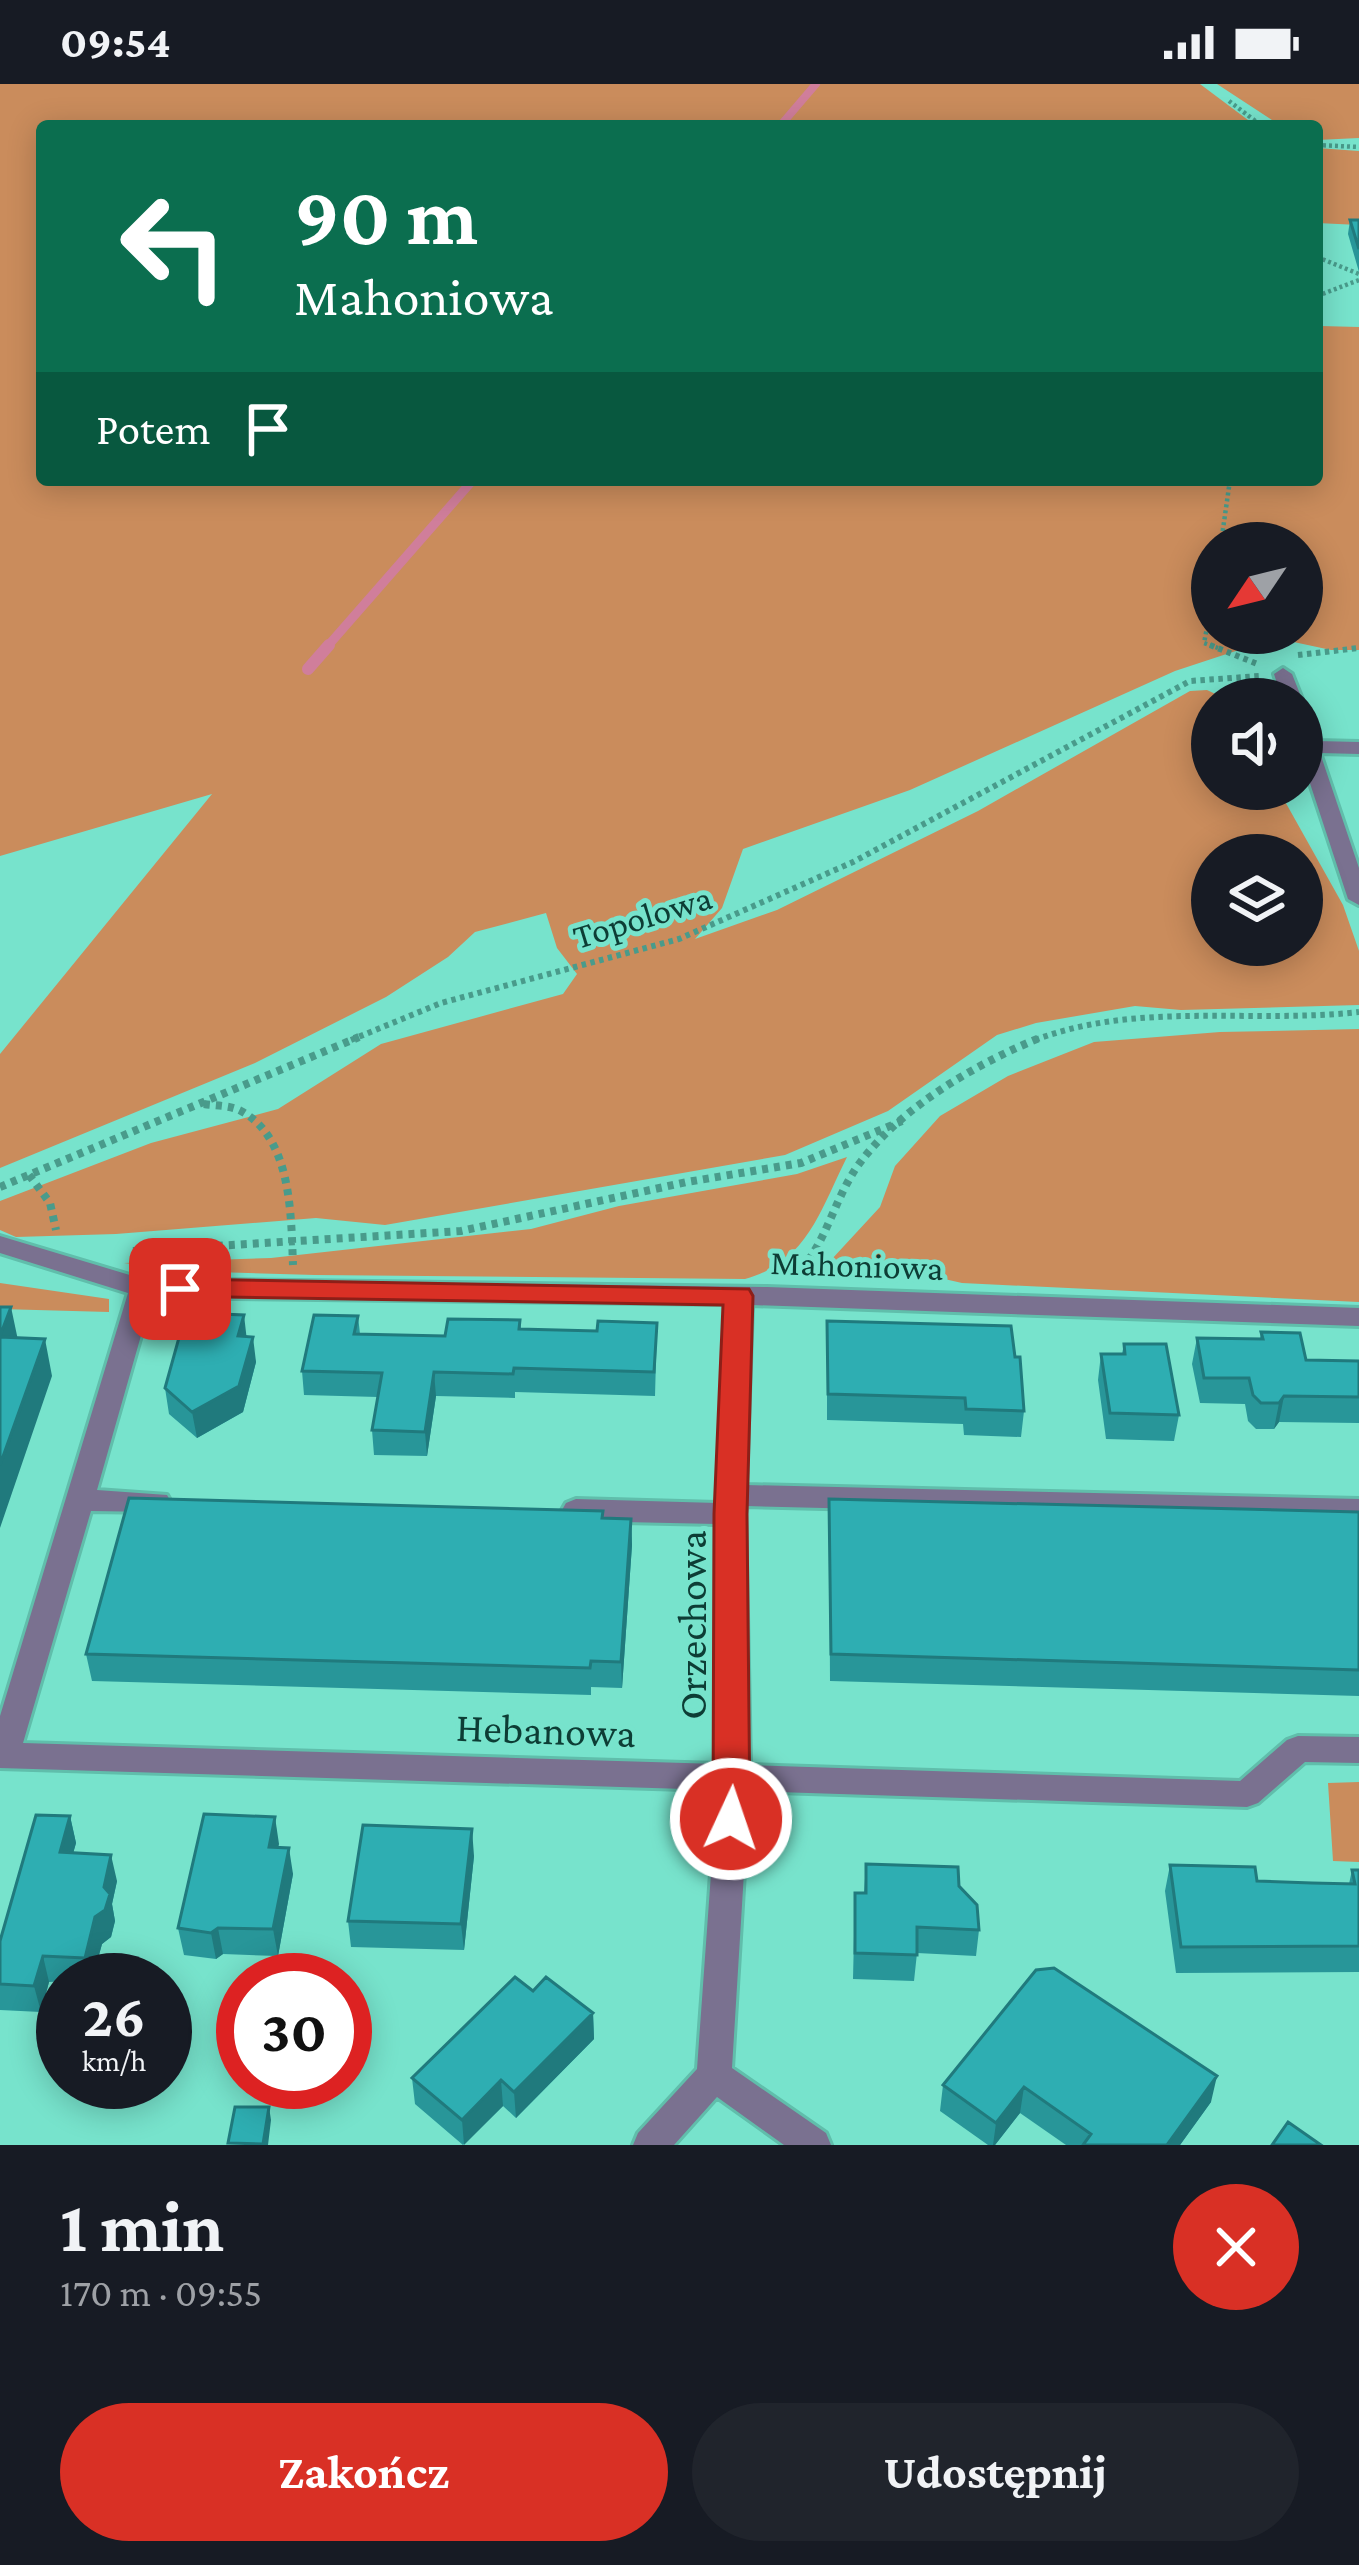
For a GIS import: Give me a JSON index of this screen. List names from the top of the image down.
{
  "streets": {
    "street": ["Mahoniowa", "Orzechowa", "Hebanowa"],
    "path": ["Topolowa"]
  },
  "crossings": [
    ["Mahoniowa", "Orzechowa"],
    ["Orzechowa", "Hebanowa"]
  ],
  "north": "bottom left",
  "page": {
    "status": "09:54",
    "turn": ["90 m", "Mahoniowa"],
    "then": "Potem",
    "speed": "26 km/h",
    "limit": "30",
    "heading": ["1 min", "170 m · 09:55"],
    "buttons": ["Zakończ", "Udostępnij"]
  }
}
